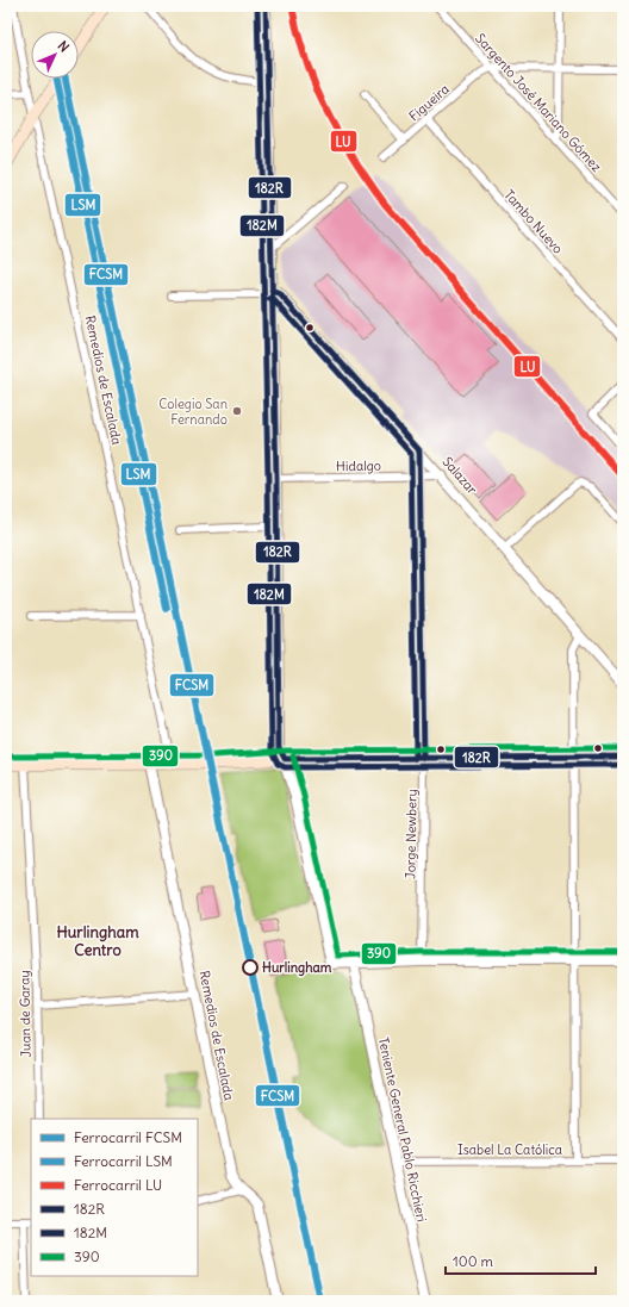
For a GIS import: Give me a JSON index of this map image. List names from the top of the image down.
{
  "streets": {
    "street": [
      "Figueira",
      "Sargento José Mariano Gómez",
      "Tambo Nuevo",
      "Remedios de Escalada",
      "Hidalgo",
      "Salazar",
      "Jorge Newbery",
      "Juan de Garay",
      "Teniente General Pablo Ricchieri",
      "Isabel La Católica"
    ]
  },
  "crossings": [
    ["Figueira", "Sargento José Mariano Gómez"],
    ["Figueira", "Tambo Nuevo"],
    ["Hidalgo", "Salazar"],
    ["Hidalgo", "Jorge Newbery"],
    ["Salazar", "Jorge Newbery"],
    ["Teniente General Pablo Ricchieri", "Isabel La Católica"]
  ],
  "districts": ["Hurlingham Centro"],
  "places": ["Colegio San Fernando", "Hurlingham"],
  "lines": [
    "rail line LU",
    "transit line 182R",
    "transit line 182M",
    "rail line FCSM",
    "rail line LSM",
    "transit line 390"
  ],
  "legend": [
    "Ferrocarril FCSM",
    "Ferrocarril LSM",
    "Ferrocarril LU",
    "182R",
    "182M",
    "390"
  ],
  "scale_bar": "100 m",
  "north": "top right"
}
